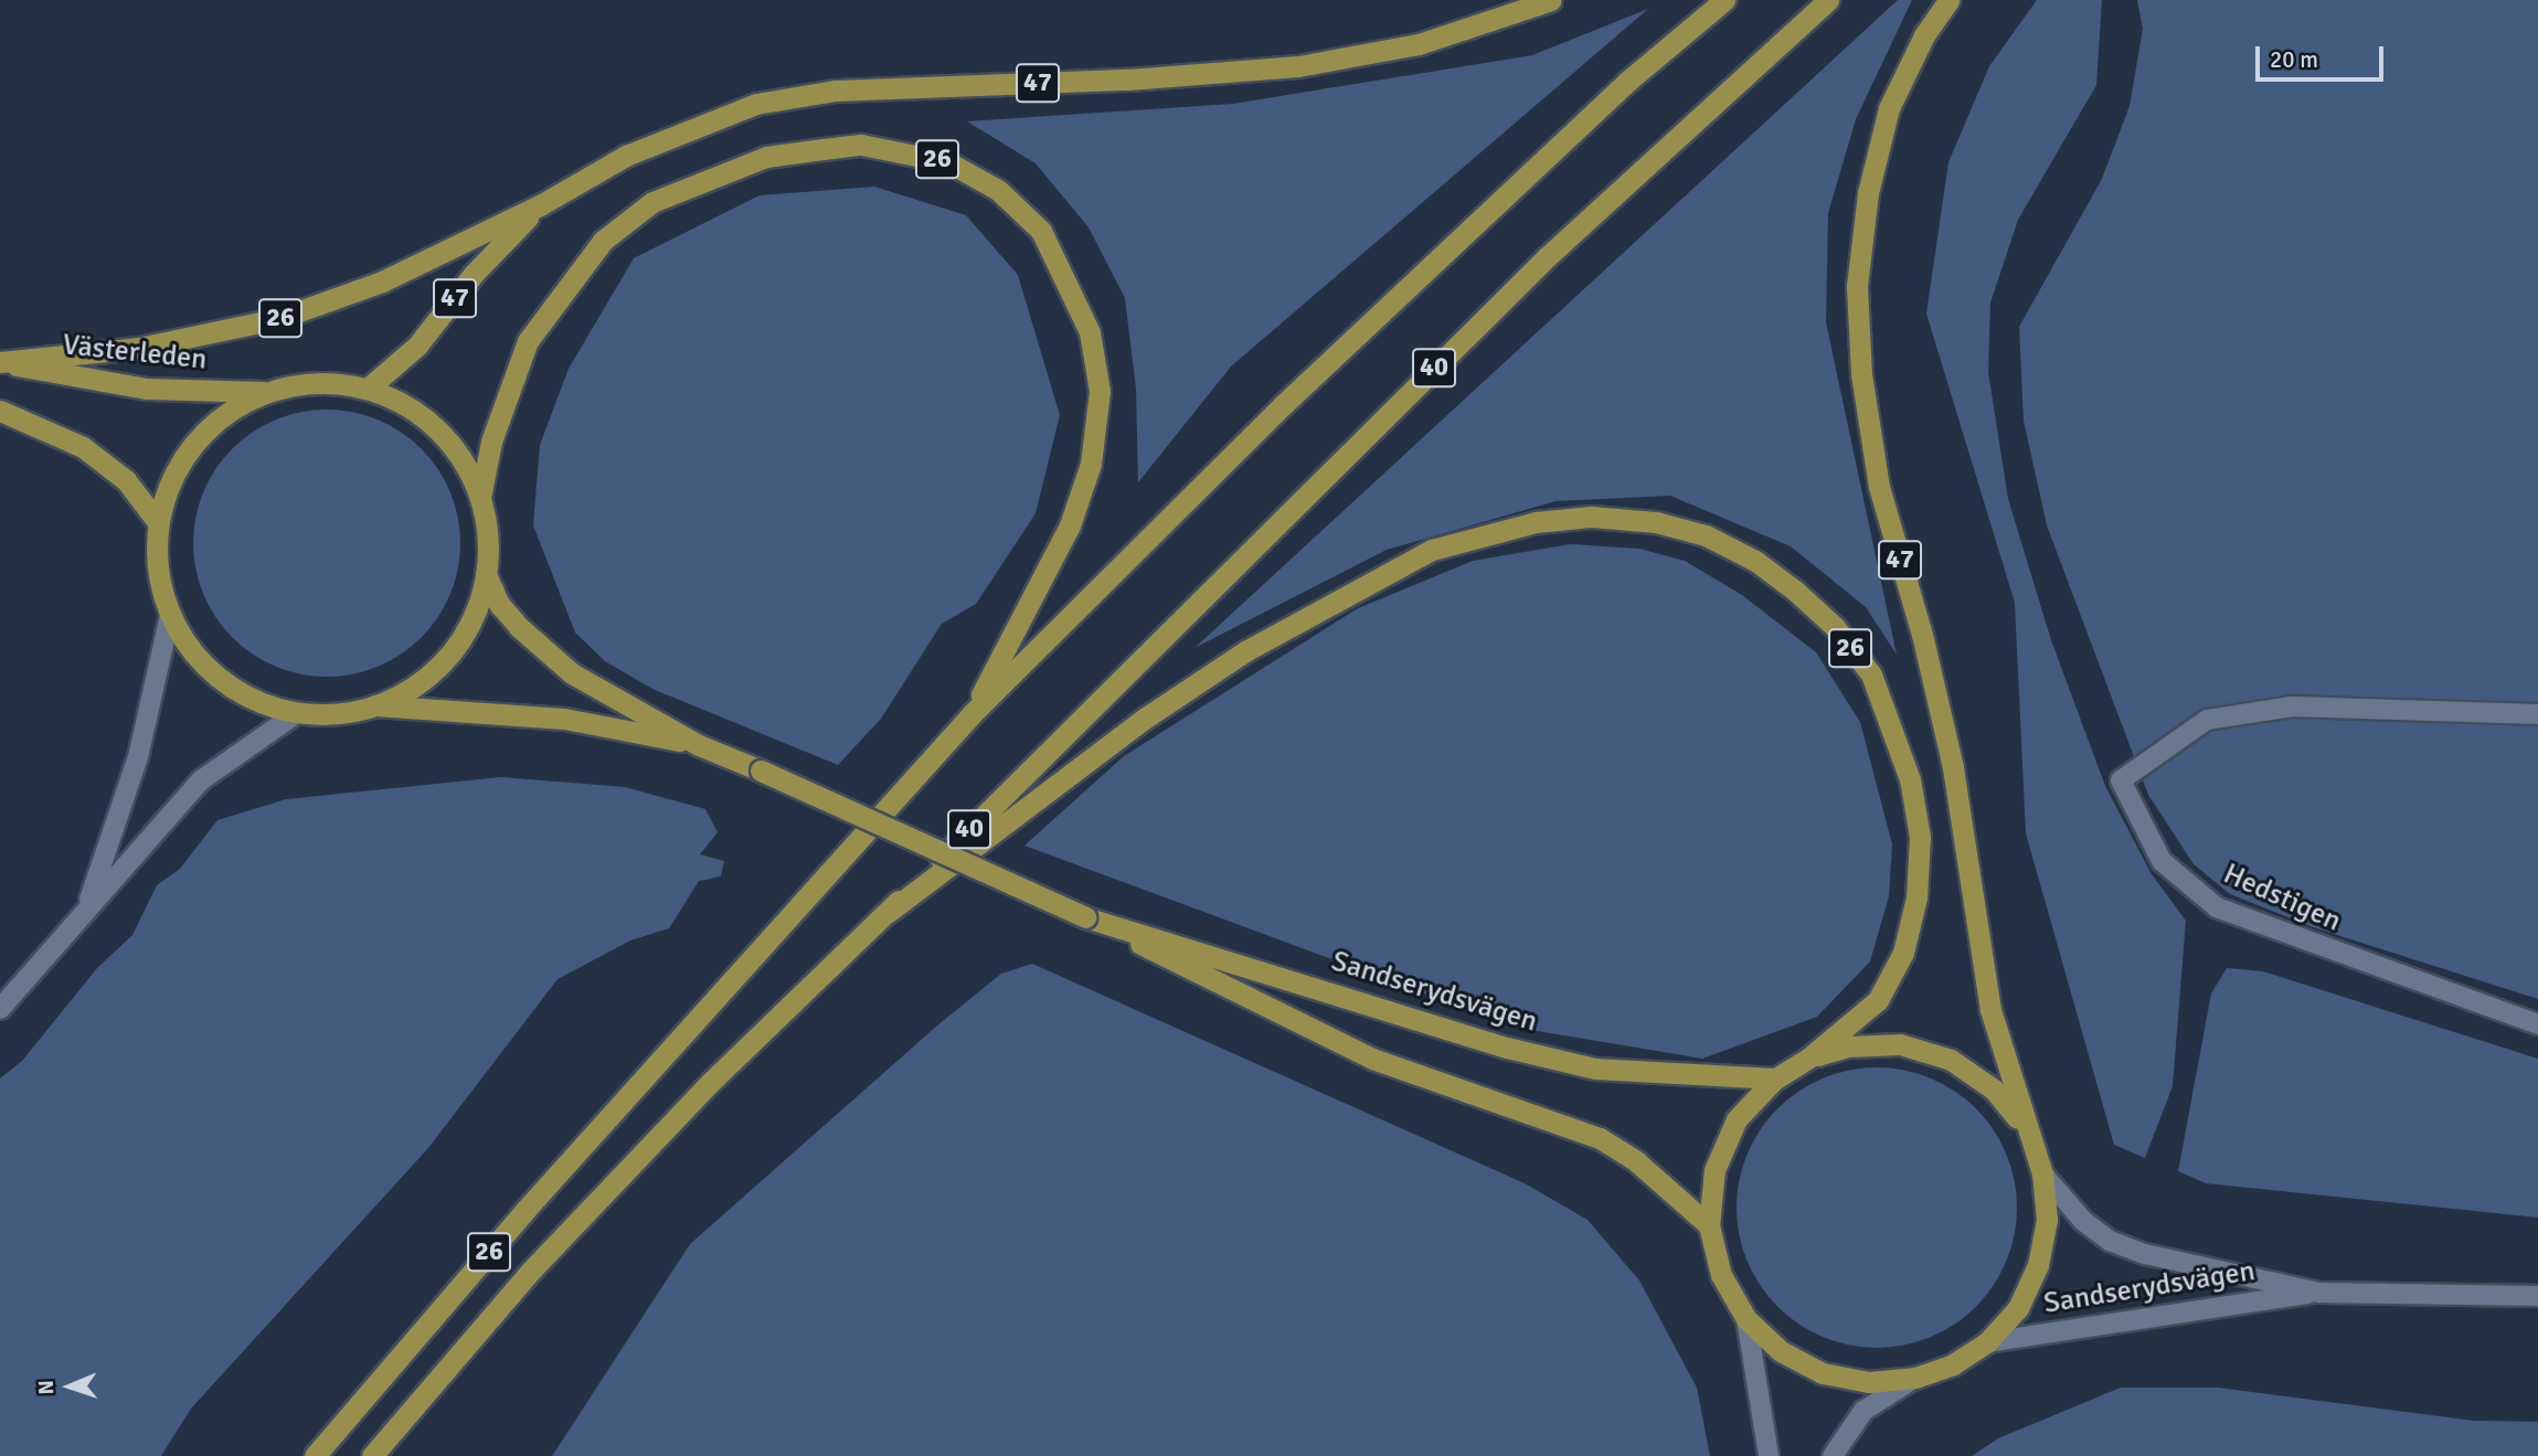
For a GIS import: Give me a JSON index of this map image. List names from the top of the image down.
{
  "streets": {
    "highway": [
      "47",
      "26",
      "Västerleden",
      "40",
      "Sandserydsvägen"
    ],
    "street": ["Hedstigen"]
  },
  "crossings": [
    ["47", "26"],
    ["26", "Västerleden"],
    ["26", "40"],
    ["26", "Sandserydsvägen"]
  ],
  "scale_bar": "20 m",
  "north": "left"
}
